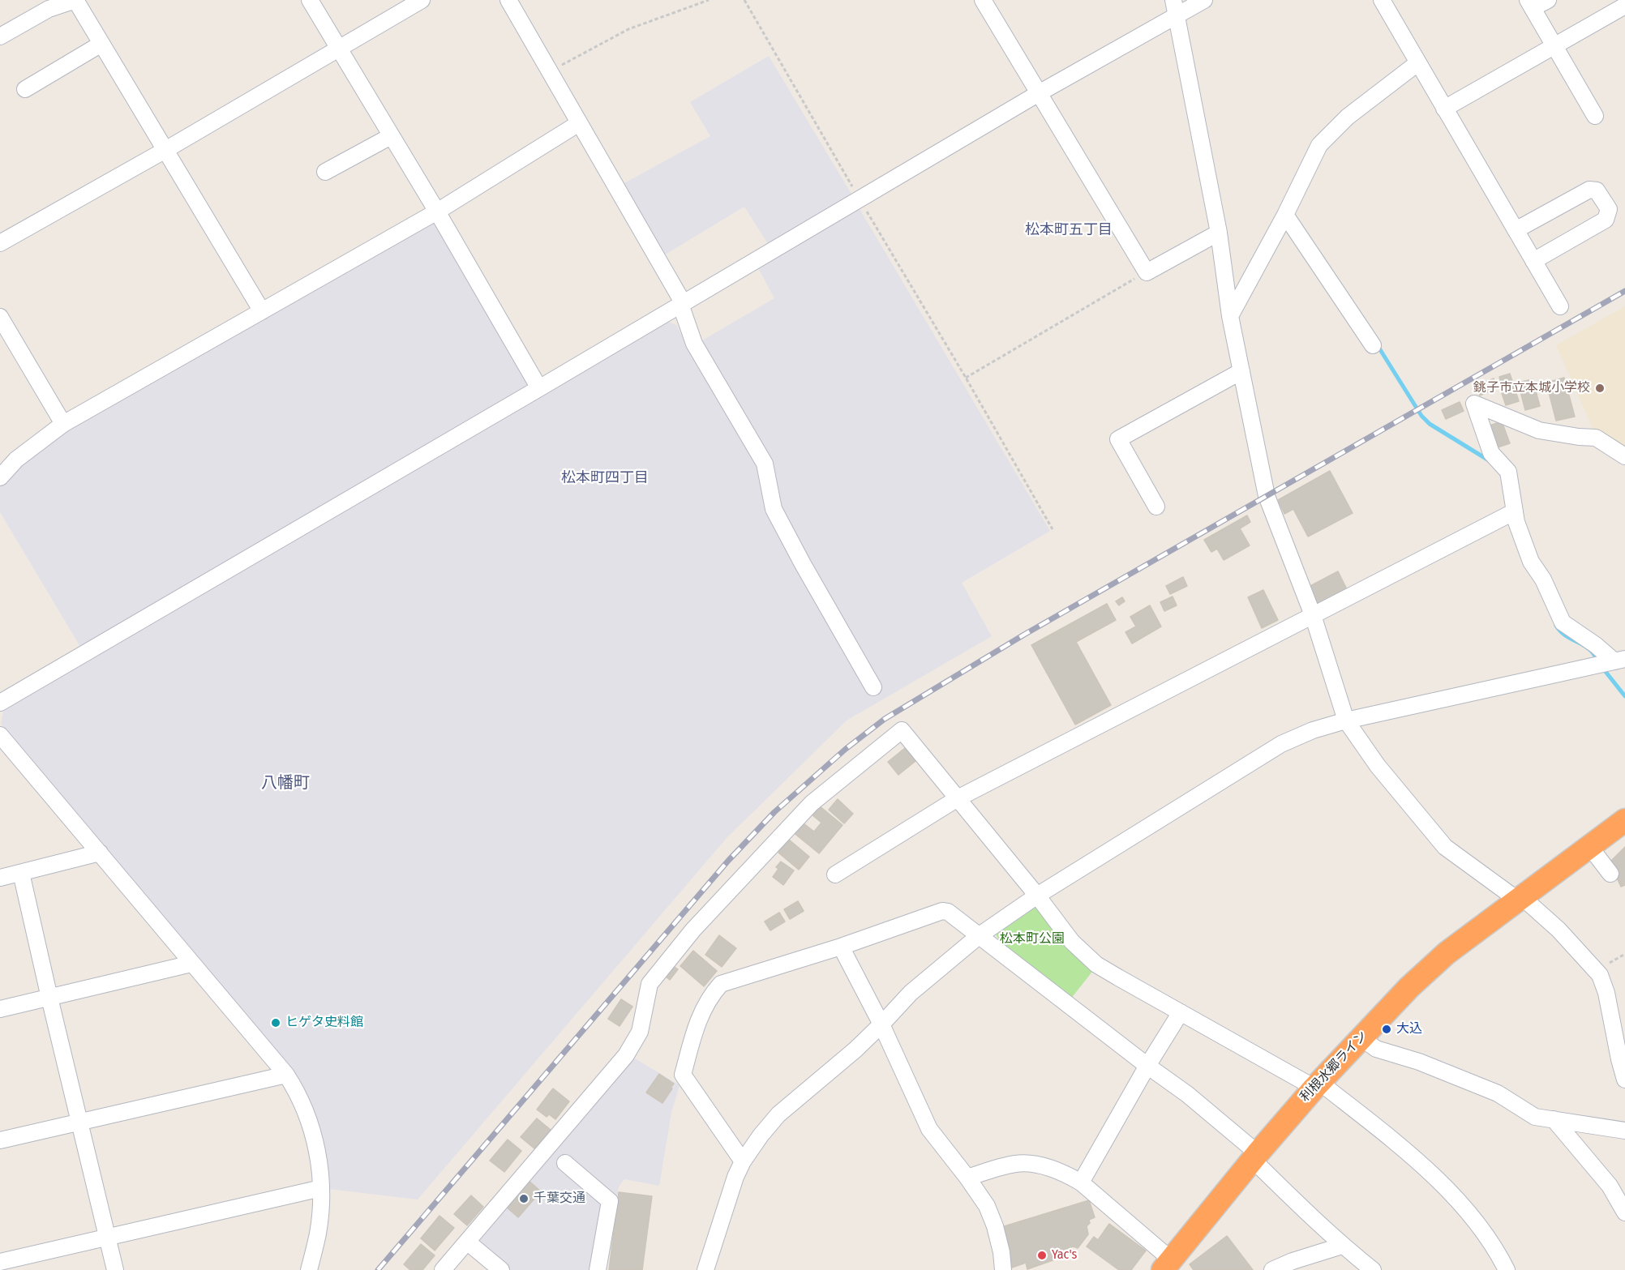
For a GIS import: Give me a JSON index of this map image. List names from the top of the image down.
{
  "streets": {
    "highway": ["利根水郷ライン"]
  },
  "districts": ["松本町五丁目", "松本町四丁目", "八幡町"],
  "parks": ["松本町公園"],
  "places": [
    "銚子市立本城小学校",
    "ヒゲタ史料館",
    "大込",
    "千葉交通",
    "Yac's"
  ]
}
